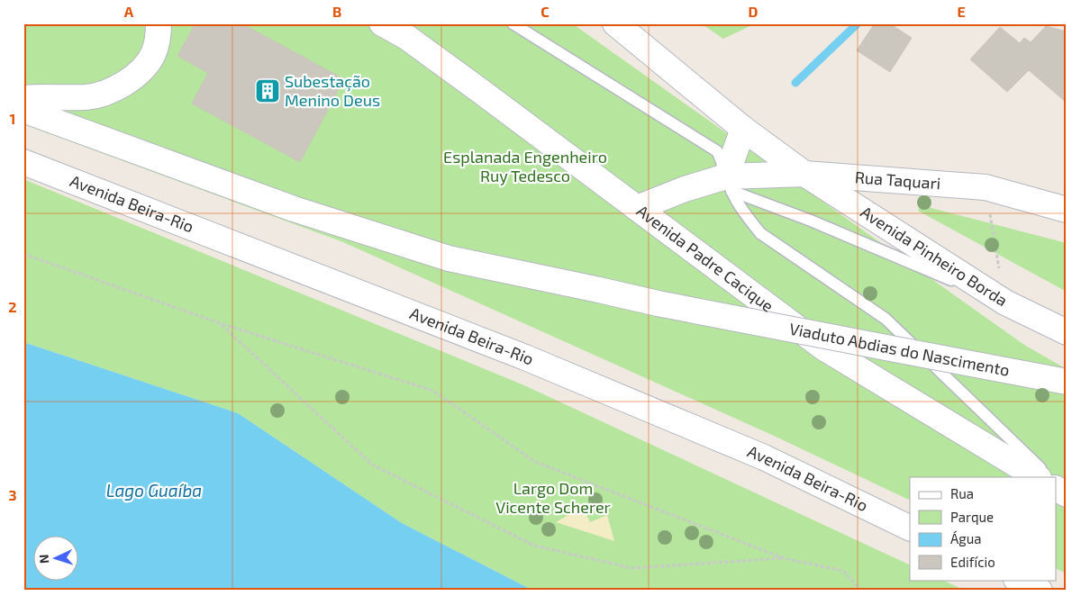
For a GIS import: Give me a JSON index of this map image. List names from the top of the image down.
{
  "streets": {
    "main road": [
      "Rua Taquari",
      "Avenida Beira-Rio",
      "Avenida Pinheiro Borda",
      "Avenida Padre Cacique",
      "Viaduto Abdias do Nascimento"
    ]
  },
  "crossings": [
    ["Rua Taquari", "Avenida Pinheiro Borda"],
    ["Rua Taquari", "Avenida Padre Cacique"]
  ],
  "water": ["Lago Guaíba"],
  "parks": ["Esplanada Engenheiro Ruy Tedesco", "Largo Dom Vicente Scherer"],
  "places": {
    "building": ["Subestação Menino Deus"]
  },
  "legend": [
    "Rua",
    "Parque",
    "Água",
    "Edifício"
  ],
  "north": "left",
  "grid": {
    "columns": [
      "A",
      "B",
      "C",
      "D",
      "E"
    ],
    "rows": ["1", "2", "3"]
  }
}
